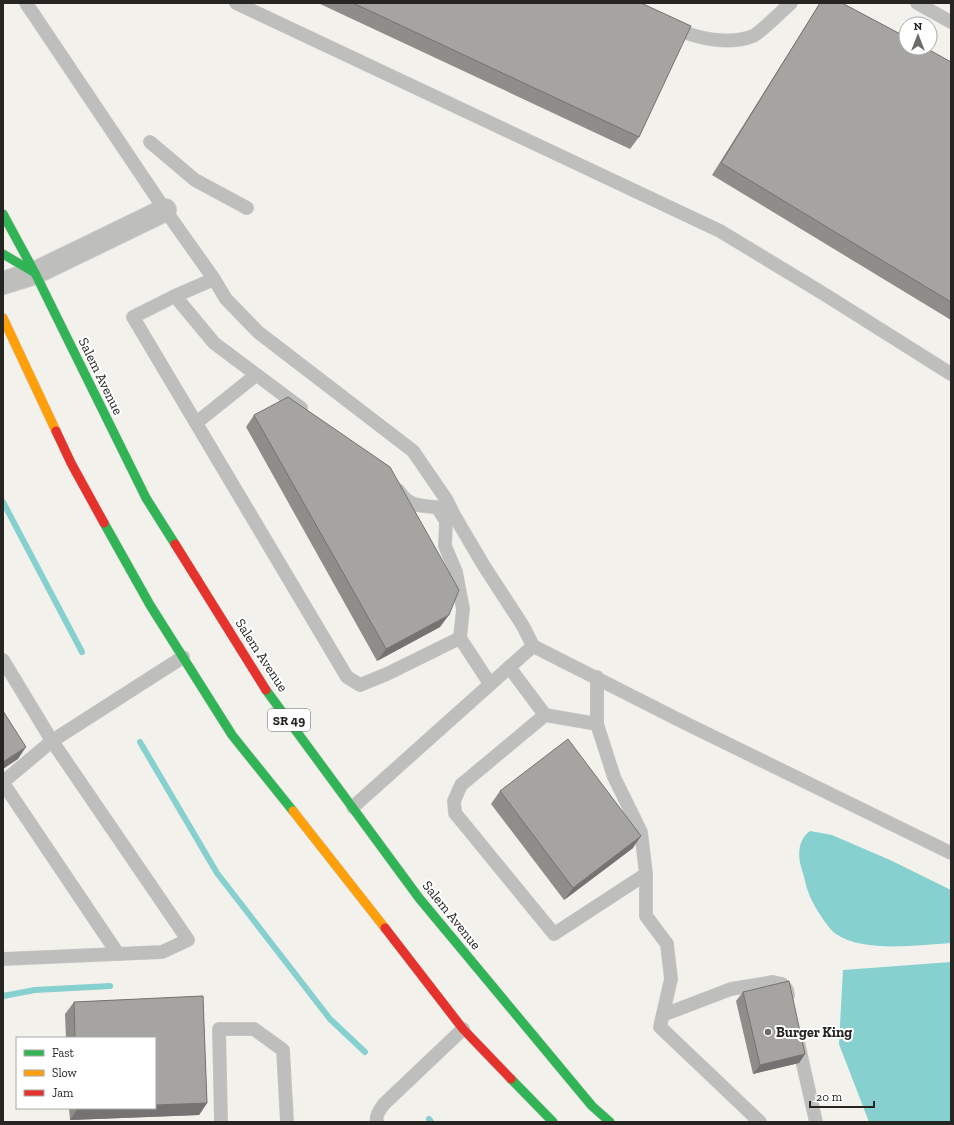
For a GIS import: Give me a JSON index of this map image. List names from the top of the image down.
{
  "streets": {
    "highway": ["Salem Avenue", "SR 49"]
  },
  "places": ["Burger King"],
  "legend": ["Fast", "Slow", "Jam"],
  "scale_bar": "20 m",
  "north": "top"
}
